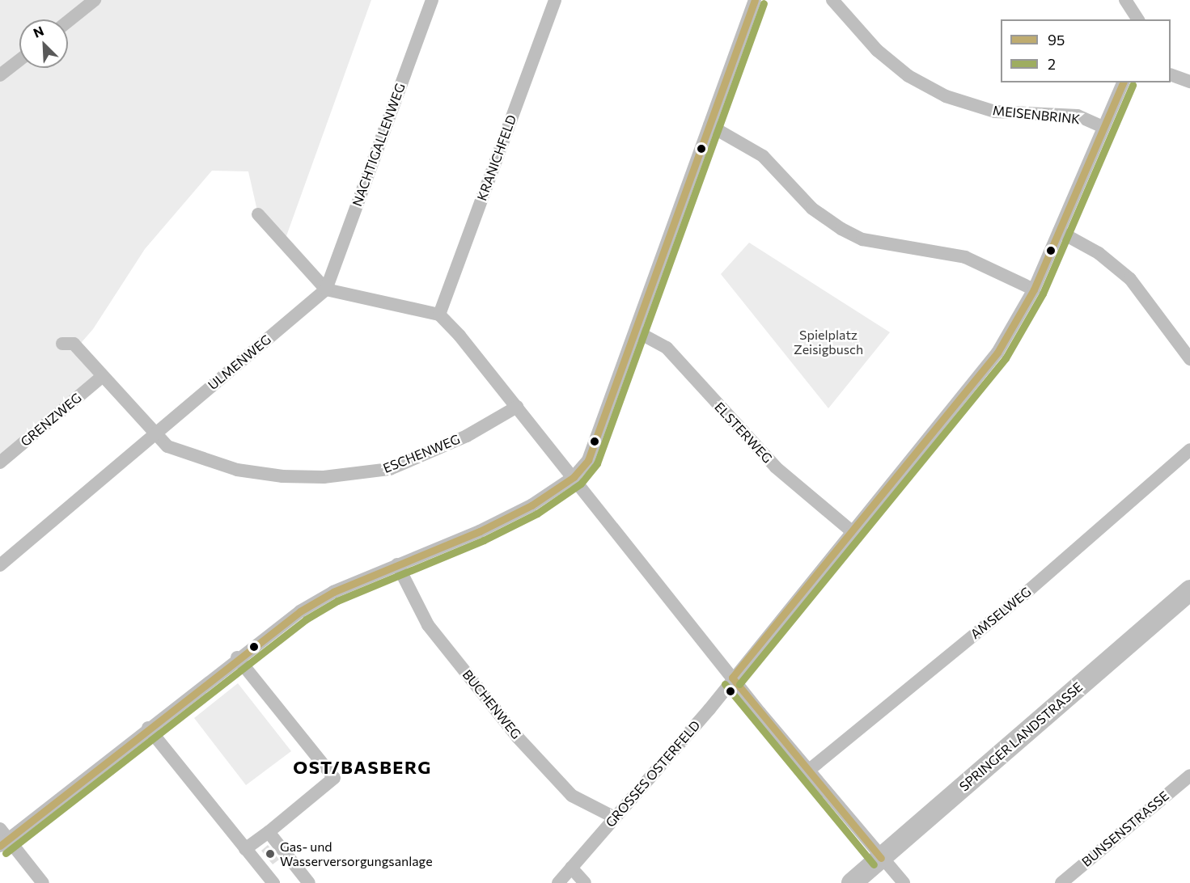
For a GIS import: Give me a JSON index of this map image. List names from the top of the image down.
{
  "streets": {
    "main road": ["SPRINGER LANDSTRASSE"],
    "street": [
      "MEISENBRINK",
      "NACHTIGALLENWEG",
      "KRANICHFELD",
      "ULMENWEG",
      "GRENZWEG",
      "ELSTERWEG",
      "ESCHENWEG",
      "AMSELWEG",
      "BUCHENWEG",
      "GROSSES OSTERFELD",
      "BUNSENSTRASSE"
    ]
  },
  "crossings": [
    ["MEISENBRINK", "GROSSES OSTERFELD"],
    ["NACHTIGALLENWEG", "ULMENWEG"],
    ["ULMENWEG", "ESCHENWEG"],
    ["ELSTERWEG", "GROSSES OSTERFELD"],
    ["BUCHENWEG", "GROSSES OSTERFELD"]
  ],
  "districts": ["OST/BASBERG"],
  "parks": ["Spielplatz Zeisigbusch"],
  "places": ["Gas- und Wasserversorgungsanlage"],
  "lines": ["transit line 95", "transit line 2"],
  "legend": ["95", "2"],
  "north": "top left"
}
